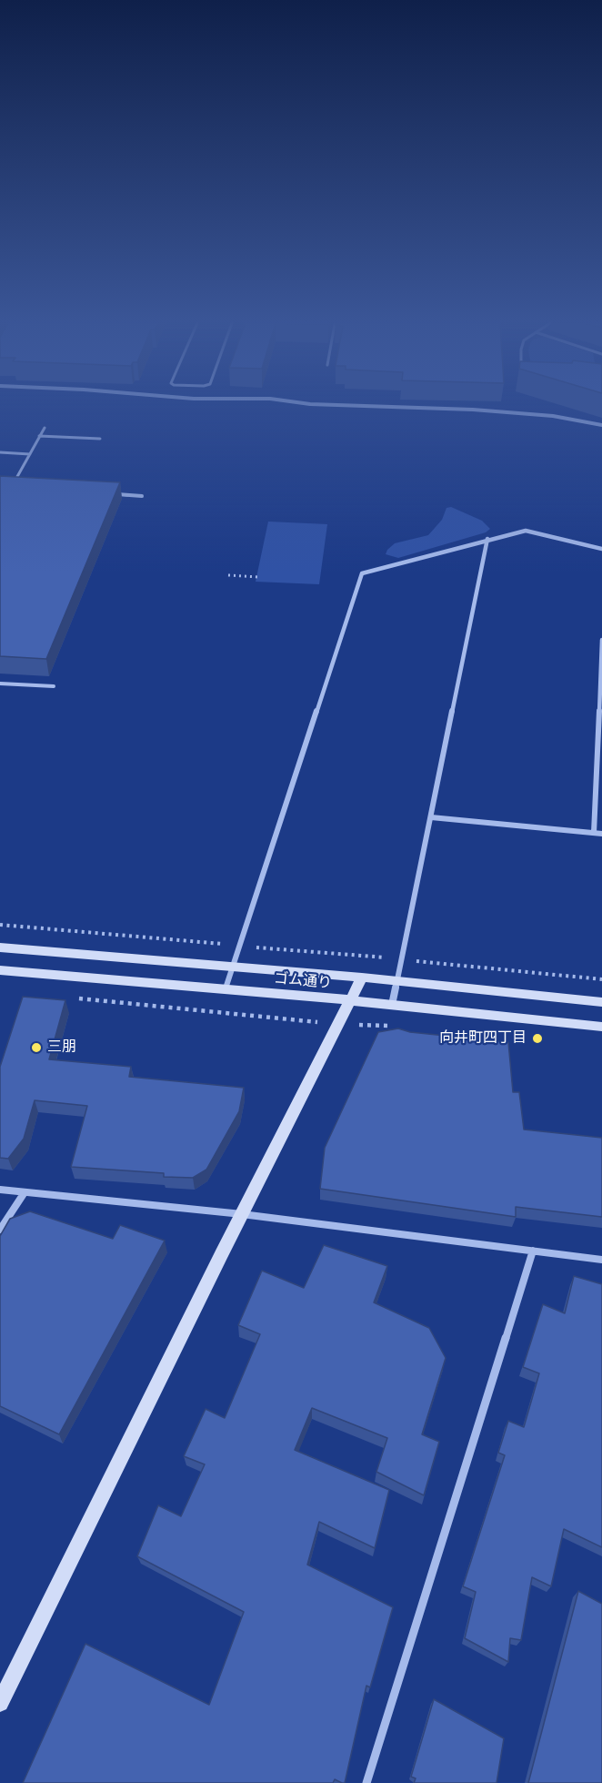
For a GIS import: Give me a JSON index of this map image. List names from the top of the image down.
{
  "streets": {
    "street": ["ゴム通り"]
  },
  "places": ["向井町四丁目", "三朋"]
}
